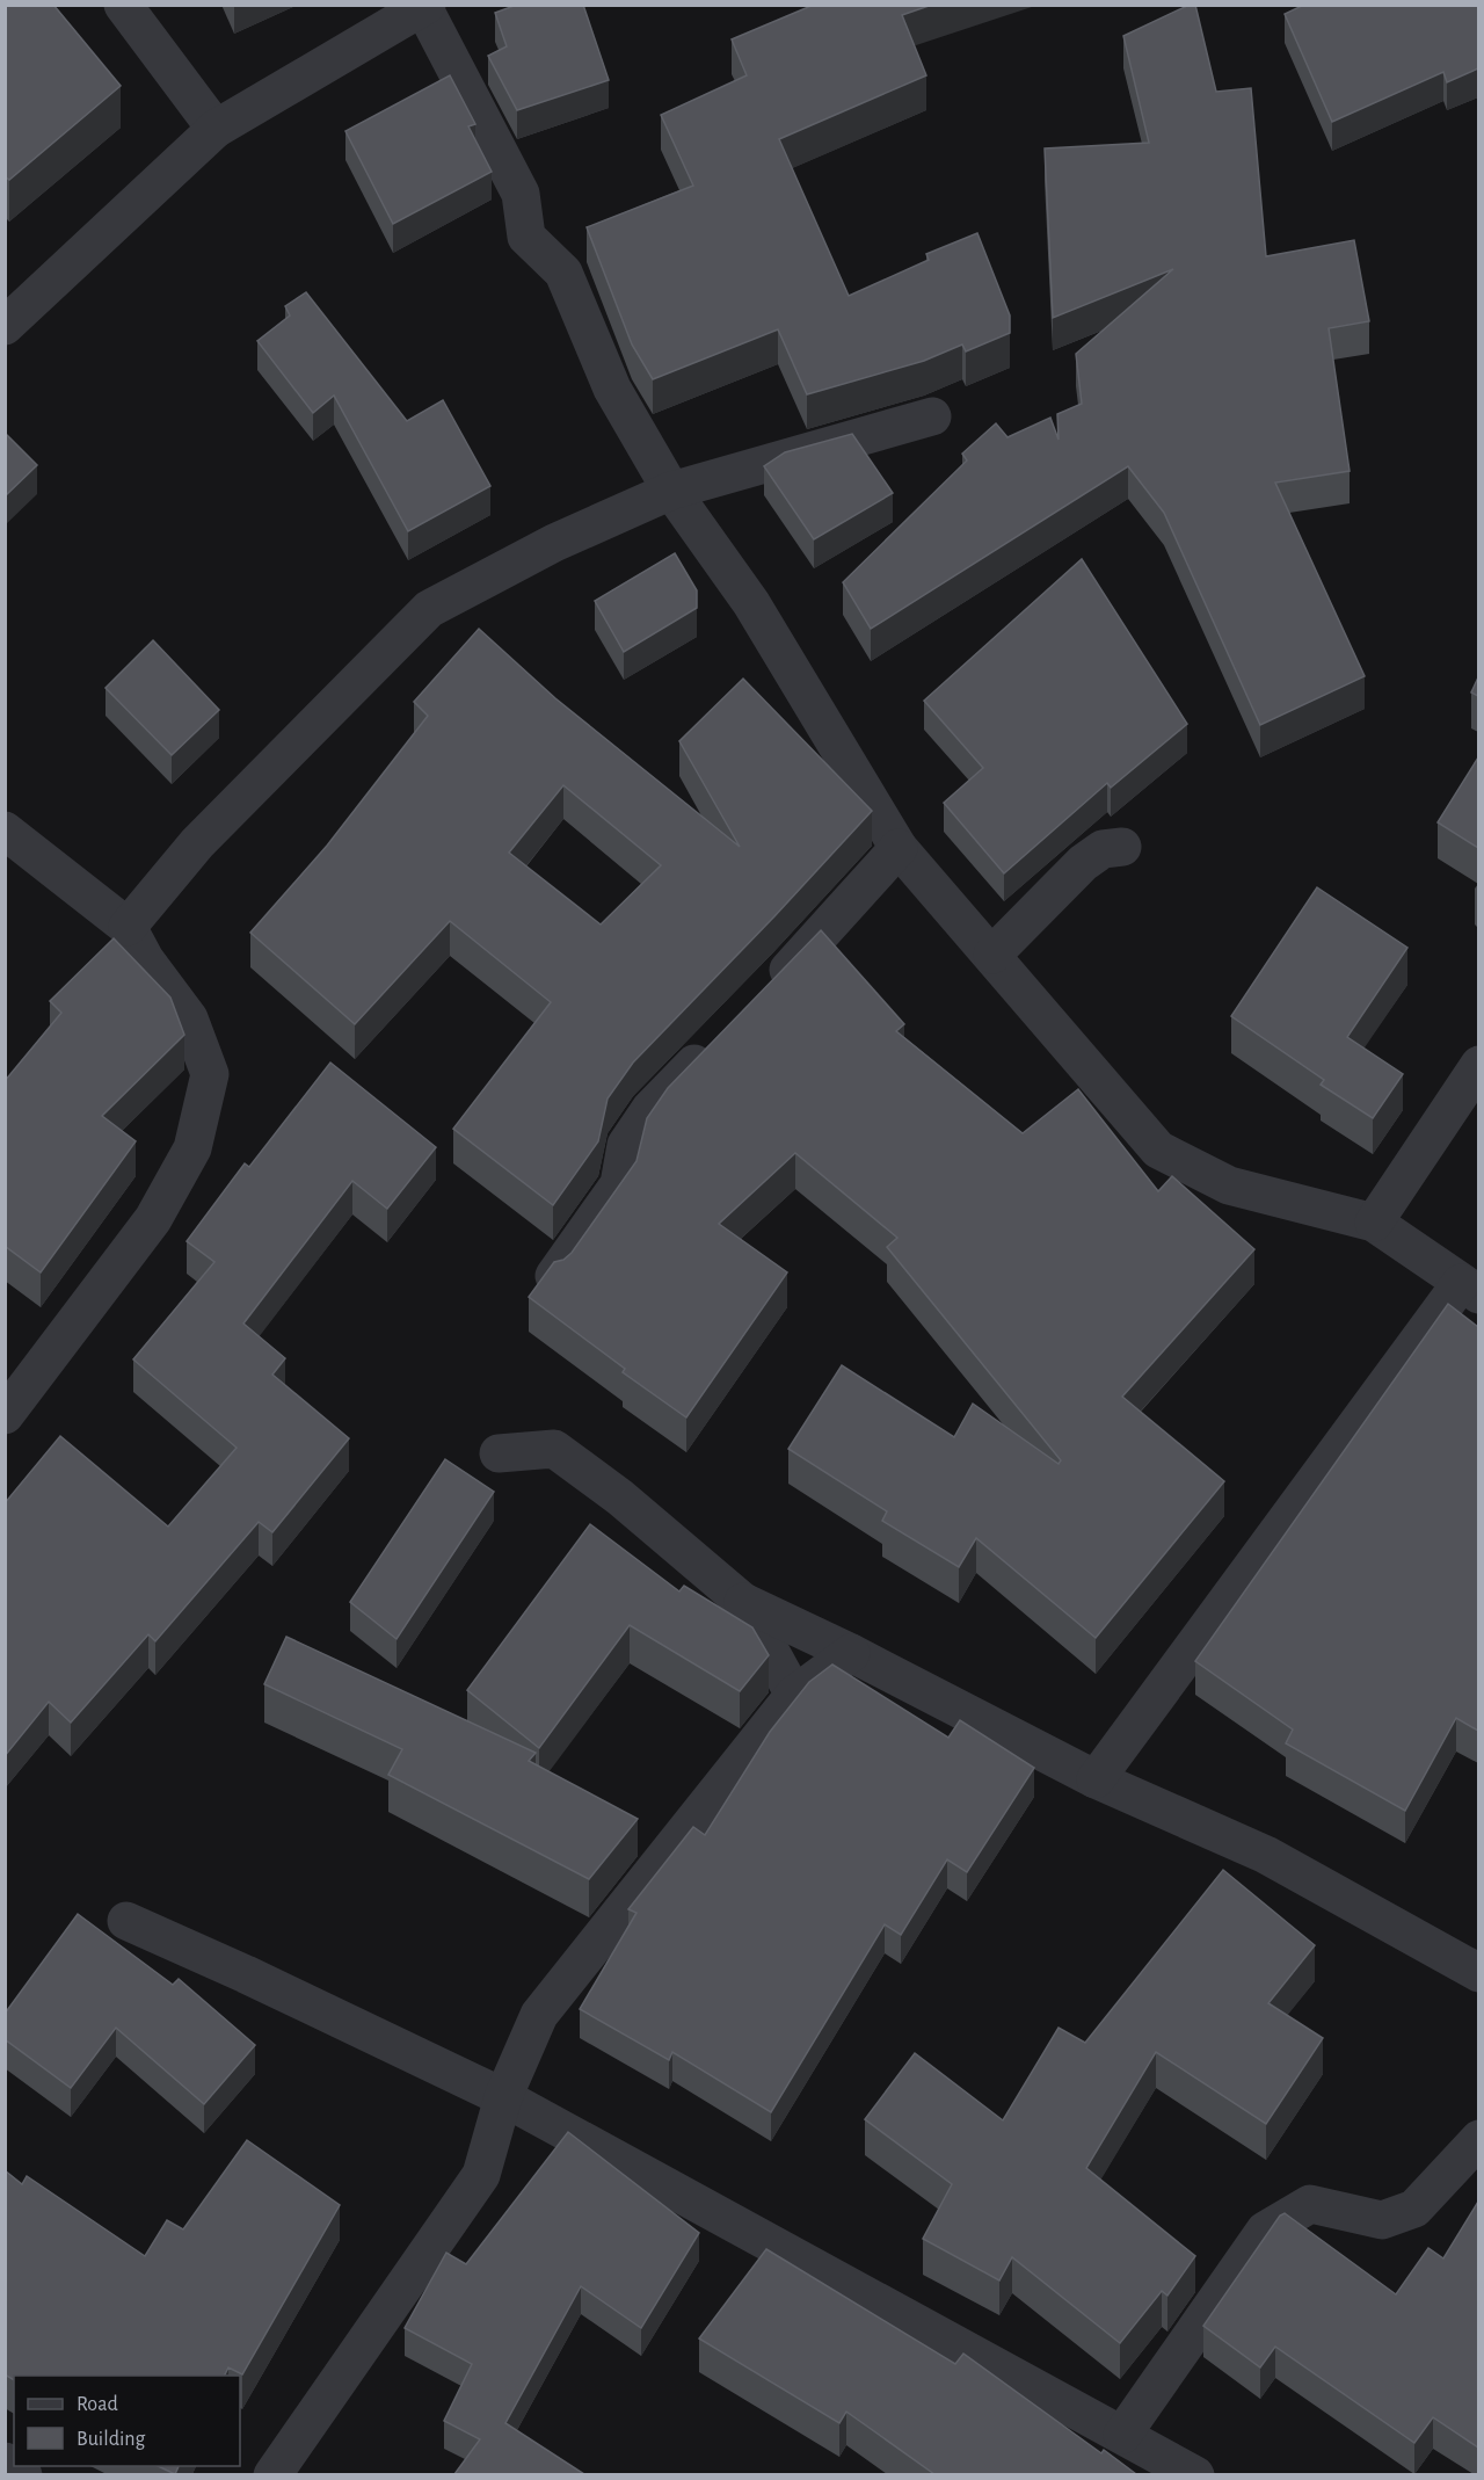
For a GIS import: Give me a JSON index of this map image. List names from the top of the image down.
{
  "legend": ["Road", "Building"]
}
